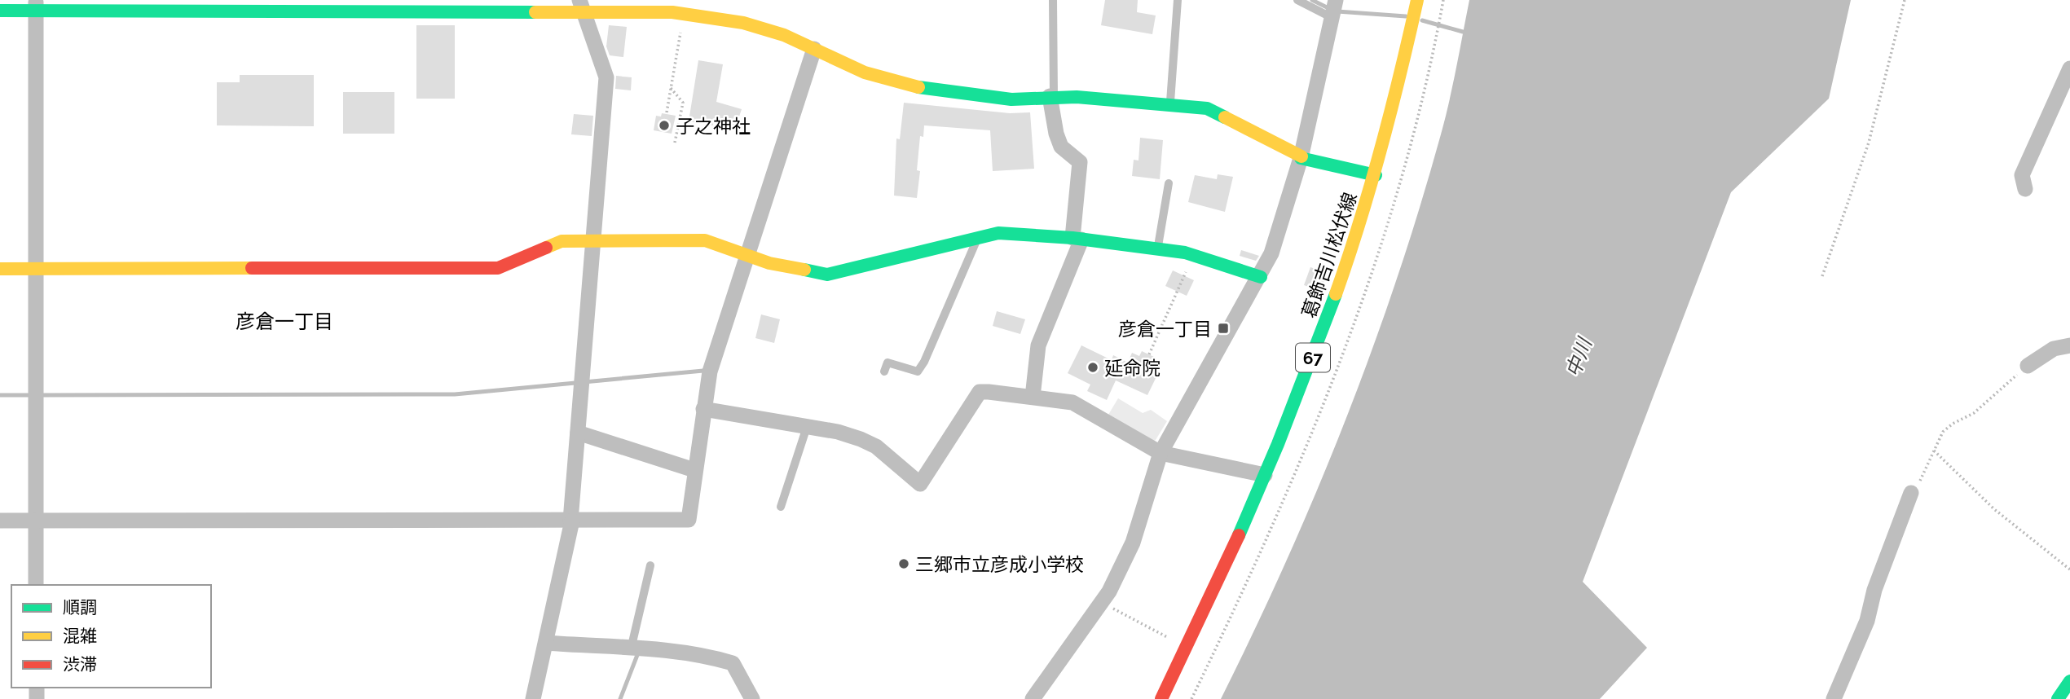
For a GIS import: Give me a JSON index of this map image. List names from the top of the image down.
{
  "streets": {
    "street": ["葛飾吉川松伏線", "67"]
  },
  "districts": ["彦倉一丁目"],
  "water": ["中川"],
  "places": {
    "other": ["子之神社", "延命院", "三郷市立彦成小学校"],
    "transit": ["彦倉一丁目"]
  },
  "legend": ["順調", "混雑", "渋滞"]
}
